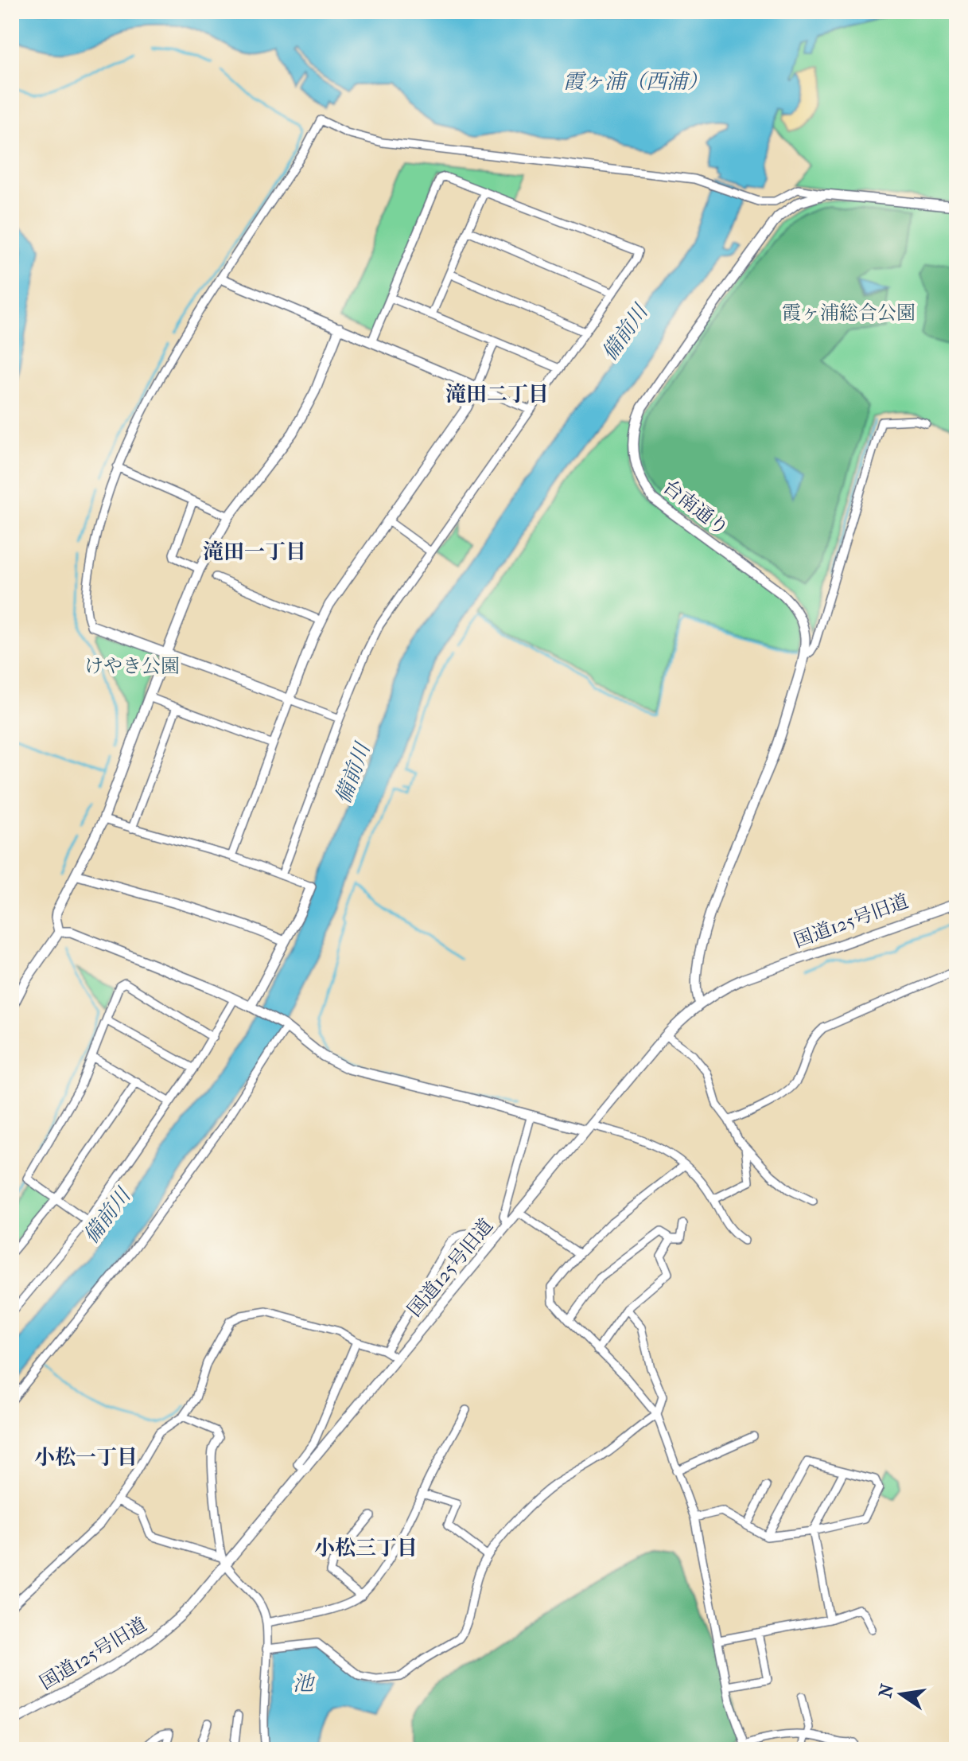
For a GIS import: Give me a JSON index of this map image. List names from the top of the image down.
{
  "streets": {
    "street": ["台南通り", "国道125号旧道"]
  },
  "crossings": [
    ["台南通り", "国道125号旧道"]
  ],
  "districts": [
    "滝田二丁目",
    "滝田一丁目",
    "小松一丁目",
    "小松三丁目"
  ],
  "water": ["霞ヶ浦（西浦）", "備前川", "池"],
  "parks": ["霞ヶ浦総合公園", "けやき公園"],
  "north": "left"
}
